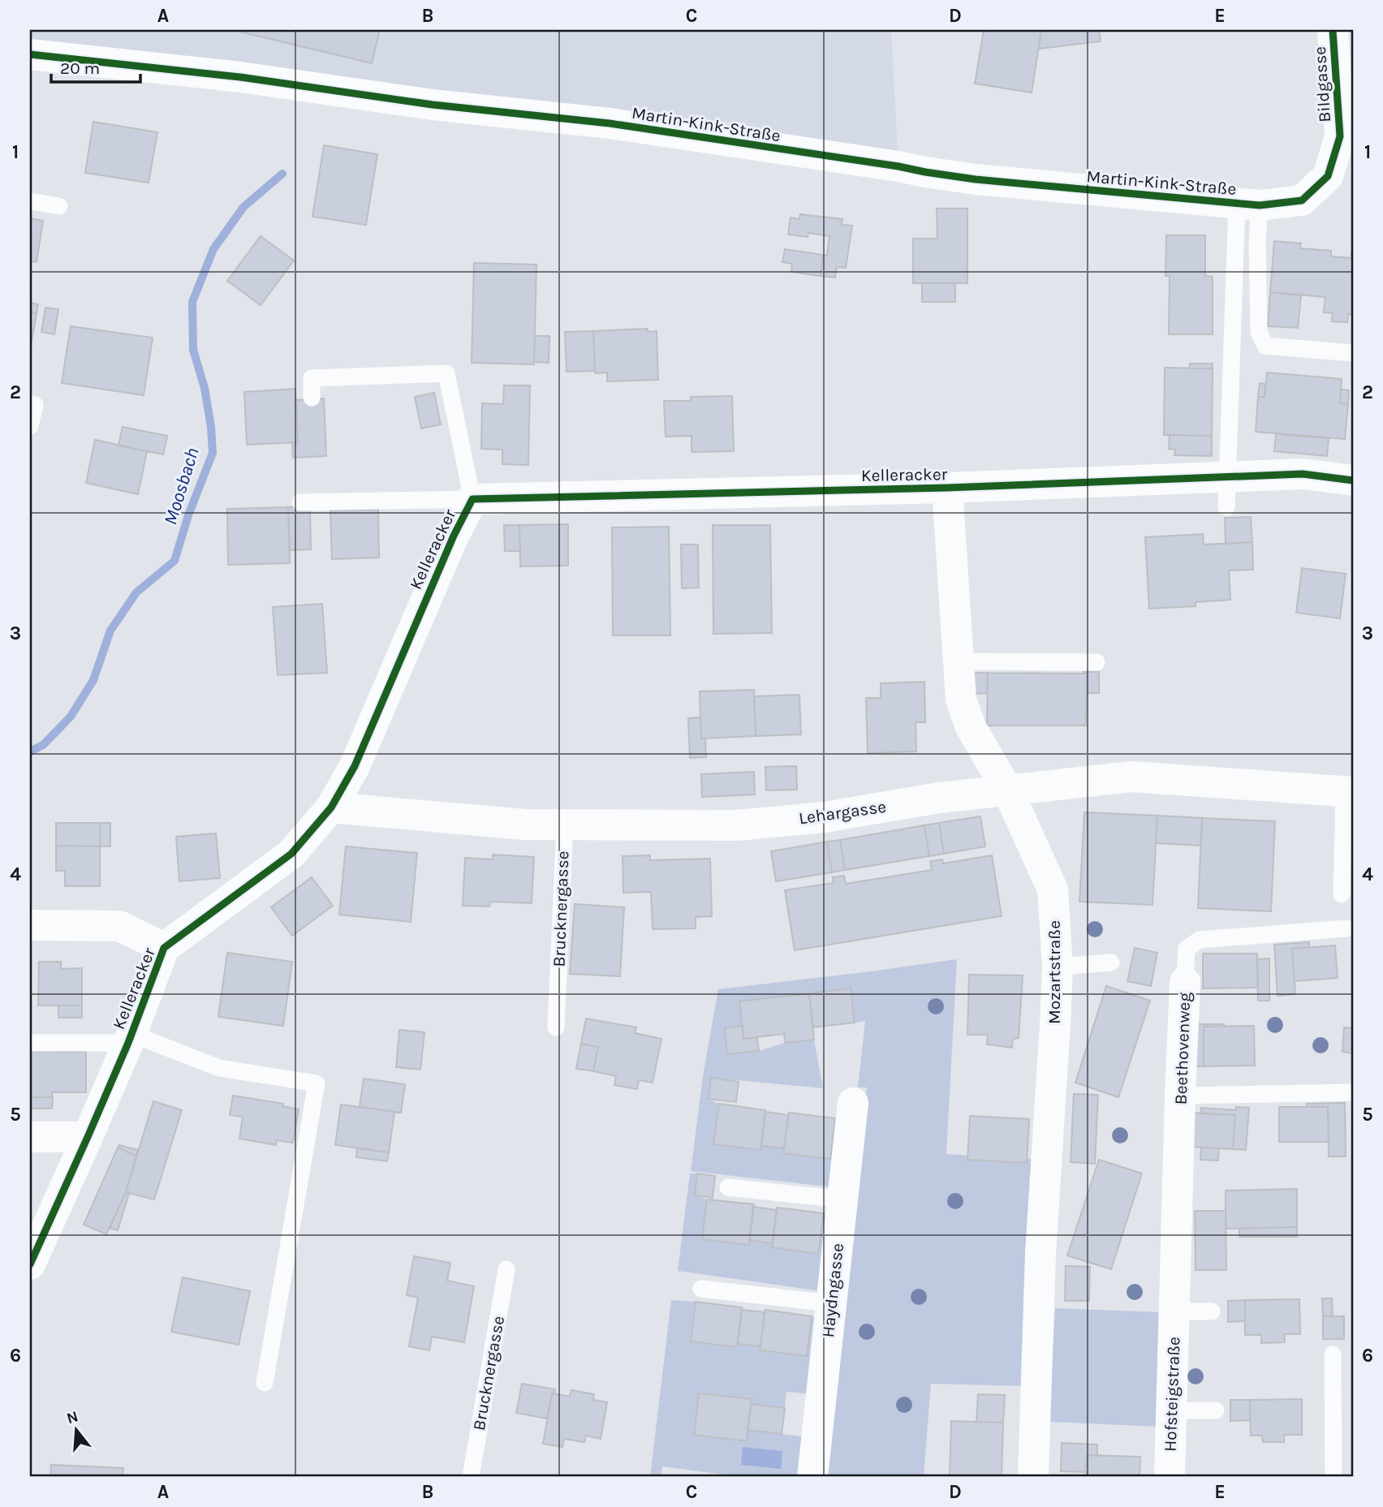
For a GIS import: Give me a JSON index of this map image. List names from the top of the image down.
{
  "streets": {
    "street": [
      "Bildgasse",
      "Martin-Kink-Straße",
      "Kelleracker",
      "Lehargasse",
      "Mozartstraße",
      "Beethovenweg",
      "Haydngasse",
      "Hofsteigstraße"
    ],
    "lane": ["Brucknergasse"]
  },
  "crossings": [
    ["Bildgasse", "Martin-Kink-Straße"],
    ["Kelleracker", "Lehargasse"],
    ["Kelleracker", "Mozartstraße"],
    ["Lehargasse", "Brucknergasse"],
    ["Lehargasse", "Mozartstraße"],
    ["Beethovenweg", "Hofsteigstraße"]
  ],
  "water": ["Moosbach"],
  "scale_bar": "20 m",
  "north": "top",
  "grid": {
    "columns": [
      "A",
      "B",
      "C",
      "D",
      "E"
    ],
    "rows": [
      "1",
      "2",
      "3",
      "4",
      "5",
      "6"
    ]
  }
}
